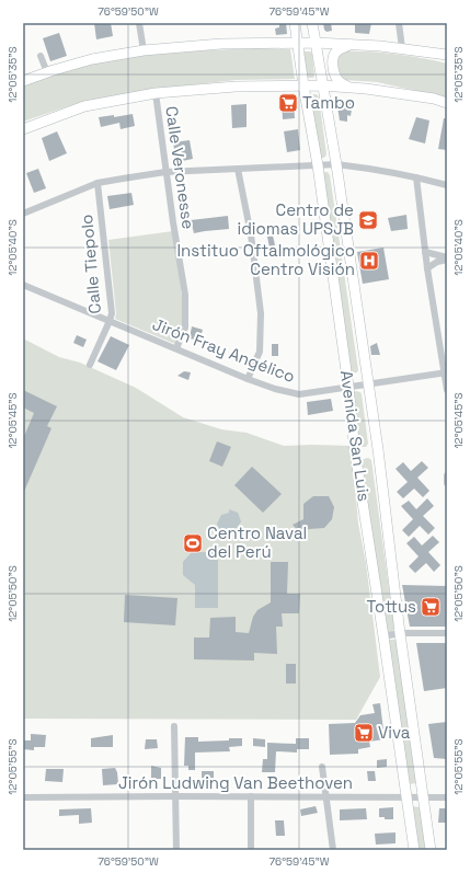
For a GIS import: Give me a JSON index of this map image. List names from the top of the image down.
{
  "streets": {
    "main road": ["Avenida San Luis"],
    "street": [
      "Calle Veronesse",
      "Calle Tiepolo",
      "Jirón Fray Angélico",
      "Jirón Ludwing Van Beethoven"
    ]
  },
  "crossings": [
    ["Calle Veronesse", "Jirón Fray Angélico"],
    ["Calle Tiepolo", "Jirón Fray Angélico"],
    ["Jirón Fray Angélico", "Avenida San Luis"],
    ["Avenida San Luis", "Jirón Ludwing Van Beethoven"]
  ],
  "places": {
    "supermarket": ["Tambo", "Tottus", "Viva"],
    "school or university": ["Centro de idiomas UPSJB"],
    "hospital": ["Instituo Oftalmológico Centro Visión"],
    "sports": ["Centro Naval del Perú"]
  },
  "coordinates": [
    "76°59'50\"W",
    "76°59'45\"W",
    "12°05'35\"S",
    "12°05'40\"S",
    "12°05'45\"S",
    "12°05'50\"S",
    "12°05'55\"S"
  ]
}
